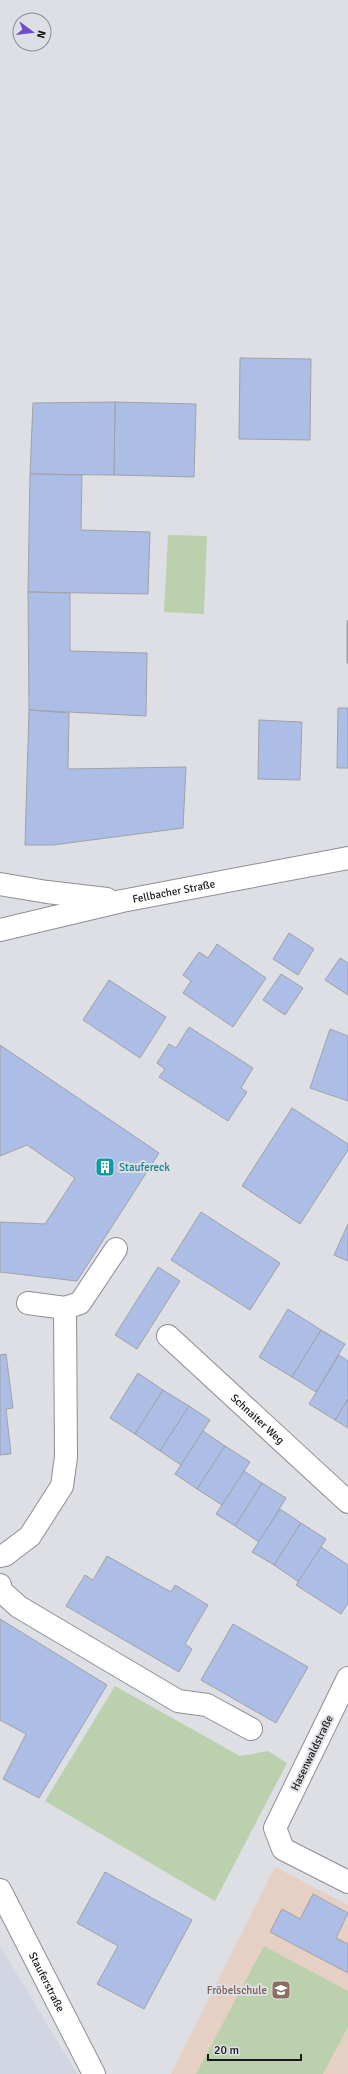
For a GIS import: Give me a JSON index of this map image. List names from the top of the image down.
{
  "streets": {
    "street": [
      "Fellbacher Straße",
      "Schnaiter Weg",
      "Hasenwaldstraße",
      "Stauferstraße"
    ]
  },
  "places": {
    "building": ["Staufereck"],
    "school or university": ["Fröbelschule"]
  },
  "scale_bar": "20 m",
  "north": "right"
}
